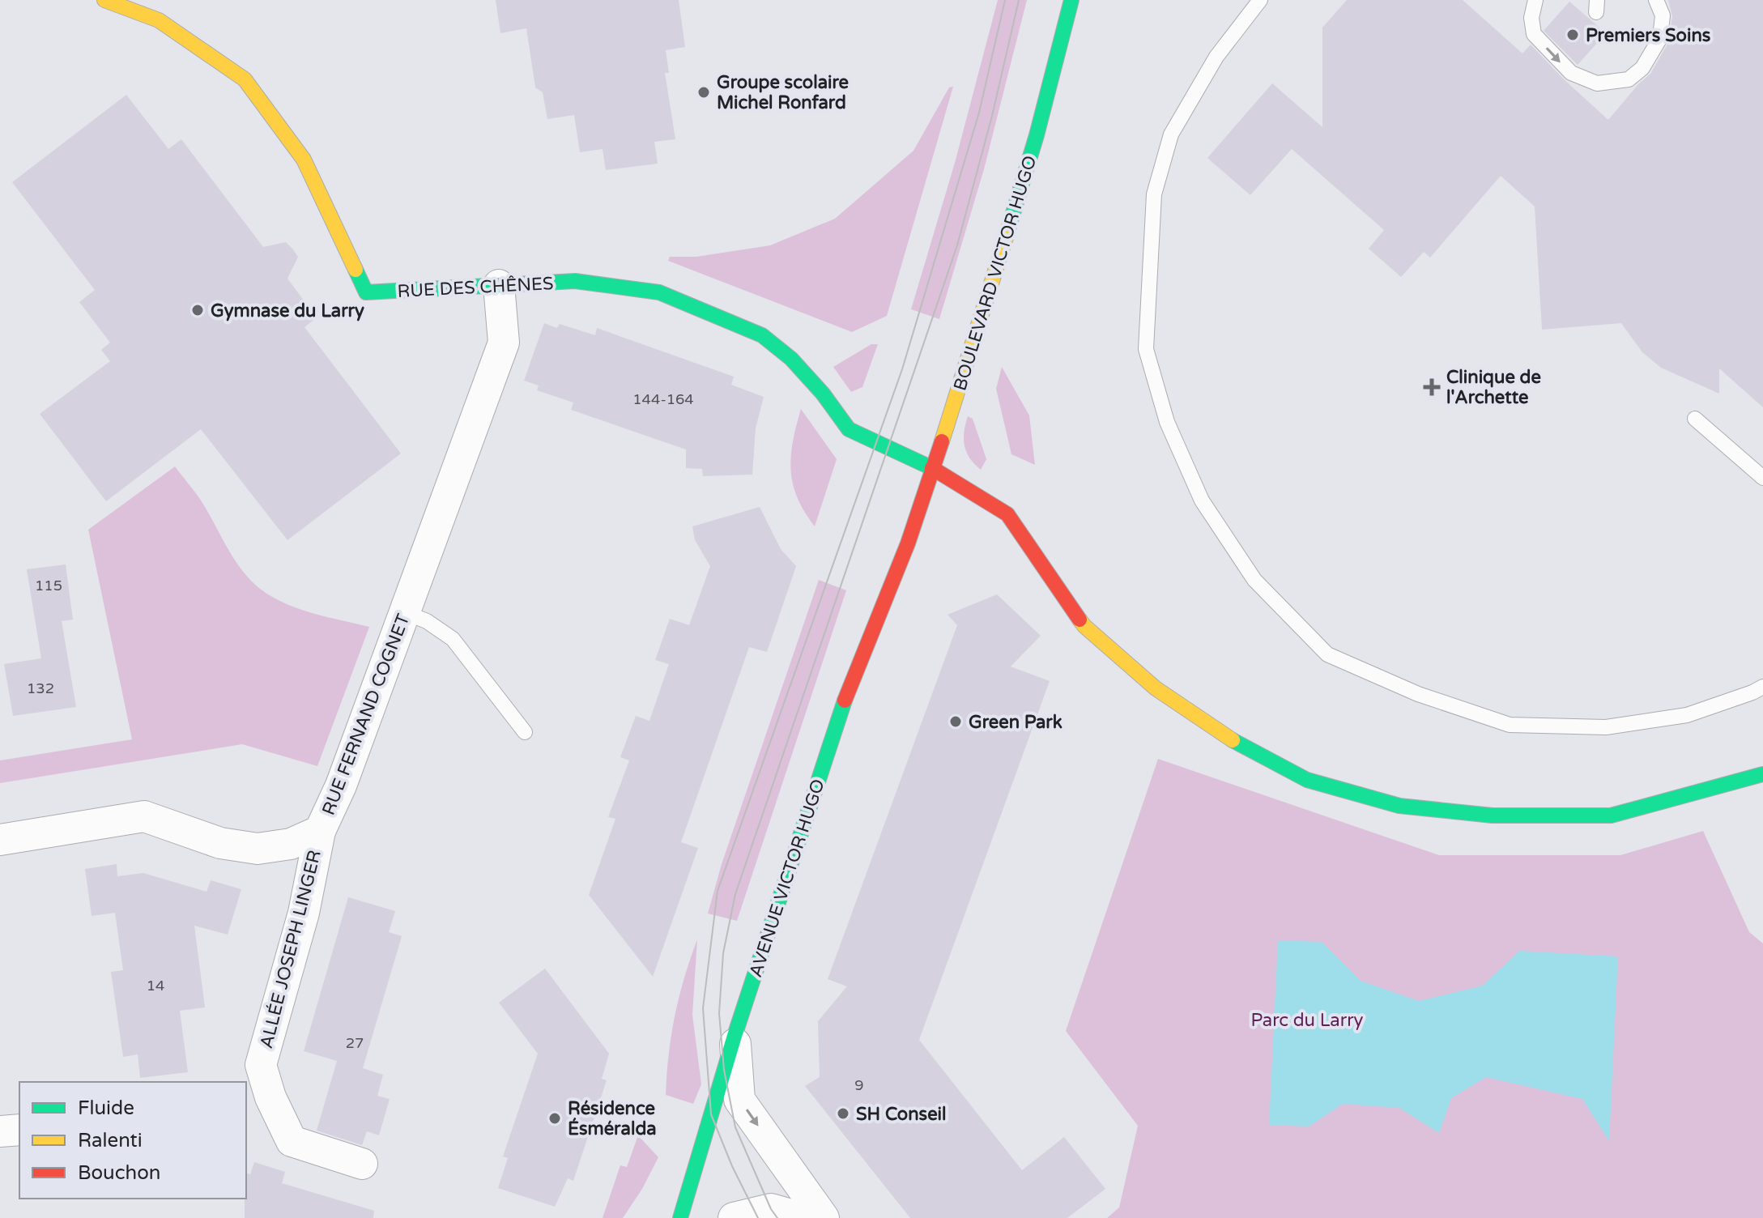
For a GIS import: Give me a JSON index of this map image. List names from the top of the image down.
{
  "streets": {
    "street": [
      "BOULEVARD VICTOR HUGO",
      "RUE DES CHÊNES",
      "RUE FERNAND COGNET",
      "AVENUE VICTOR HUGO",
      "ALLÉE JOSEPH LINGER"
    ]
  },
  "crossings": [
    ["BOULEVARD VICTOR HUGO", "RUE DES CHÊNES"],
    ["BOULEVARD VICTOR HUGO", "AVENUE VICTOR HUGO"],
    ["RUE DES CHÊNES", "RUE FERNAND COGNET"],
    ["RUE FERNAND COGNET", "ALLÉE JOSEPH LINGER"]
  ],
  "parks": ["Parc du Larry"],
  "places": {
    "other": [
      "Premiers Soins",
      "Groupe scolaire Michel Ronfard",
      "Gymnase du Larry",
      "Green Park",
      "SH Conseil",
      "Résidence Ésméralda"
    ],
    "health": ["Clinique de l'Archette"]
  },
  "house_numbers": [
    "144-164",
    "115",
    "132",
    "14",
    "27",
    "9"
  ],
  "legend": ["Fluide", "Ralenti", "Bouchon"]
}
